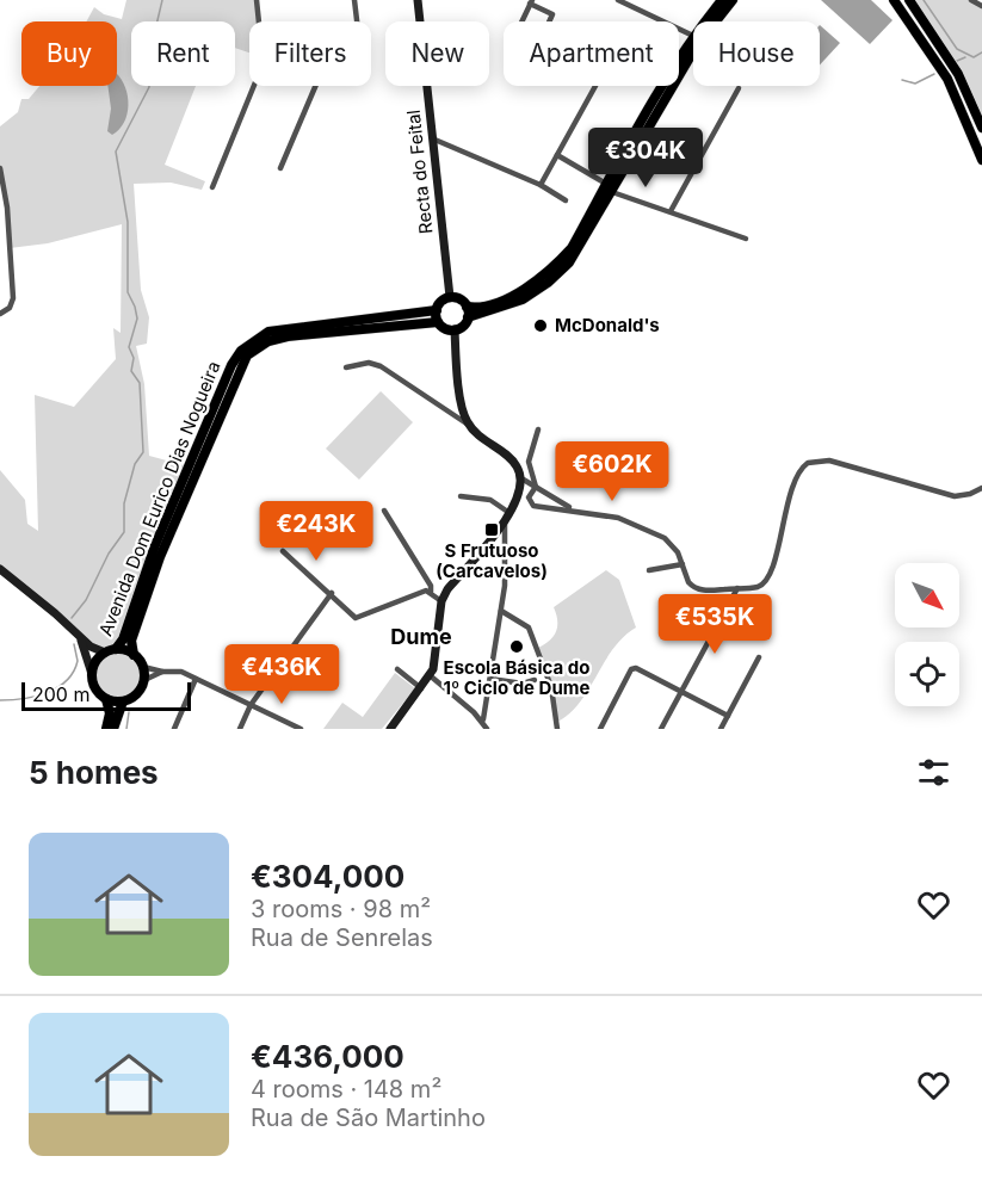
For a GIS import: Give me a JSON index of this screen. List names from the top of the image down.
{
  "streets": {
    "main road": ["Avenida Dom Eurico Dias Nogueira"],
    "street": ["Recta do Feital"]
  },
  "crossings": [
    ["Recta do Feital", "Avenida Dom Eurico Dias Nogueira"]
  ],
  "districts": ["Dume"],
  "places": {
    "other": ["McDonald's", "Escola Básica do 1º Ciclo de Dume"],
    "transit": ["S Frutuoso (Carcavelos)"]
  },
  "scale_bar": "200 m",
  "north": "bottom right",
  "page": {
    "chip": [
      "Buy",
      "Rent",
      "Filters",
      "New",
      "Apartment",
      "House"
    ],
    "price": [
      "€304K",
      "€602K",
      "€243K",
      "€535K",
      "€436K"
    ],
    "scale": "200 m",
    "heading": "5 homes",
    "list": [
      {
        "name": "€304,000",
        "note": "3 rooms · 98 m² · Rua de Senrelas"
      },
      {
        "name": "€436,000",
        "note": "4 rooms · 148 m² · Rua de São Martinho"
      }
    ]
  }
}
